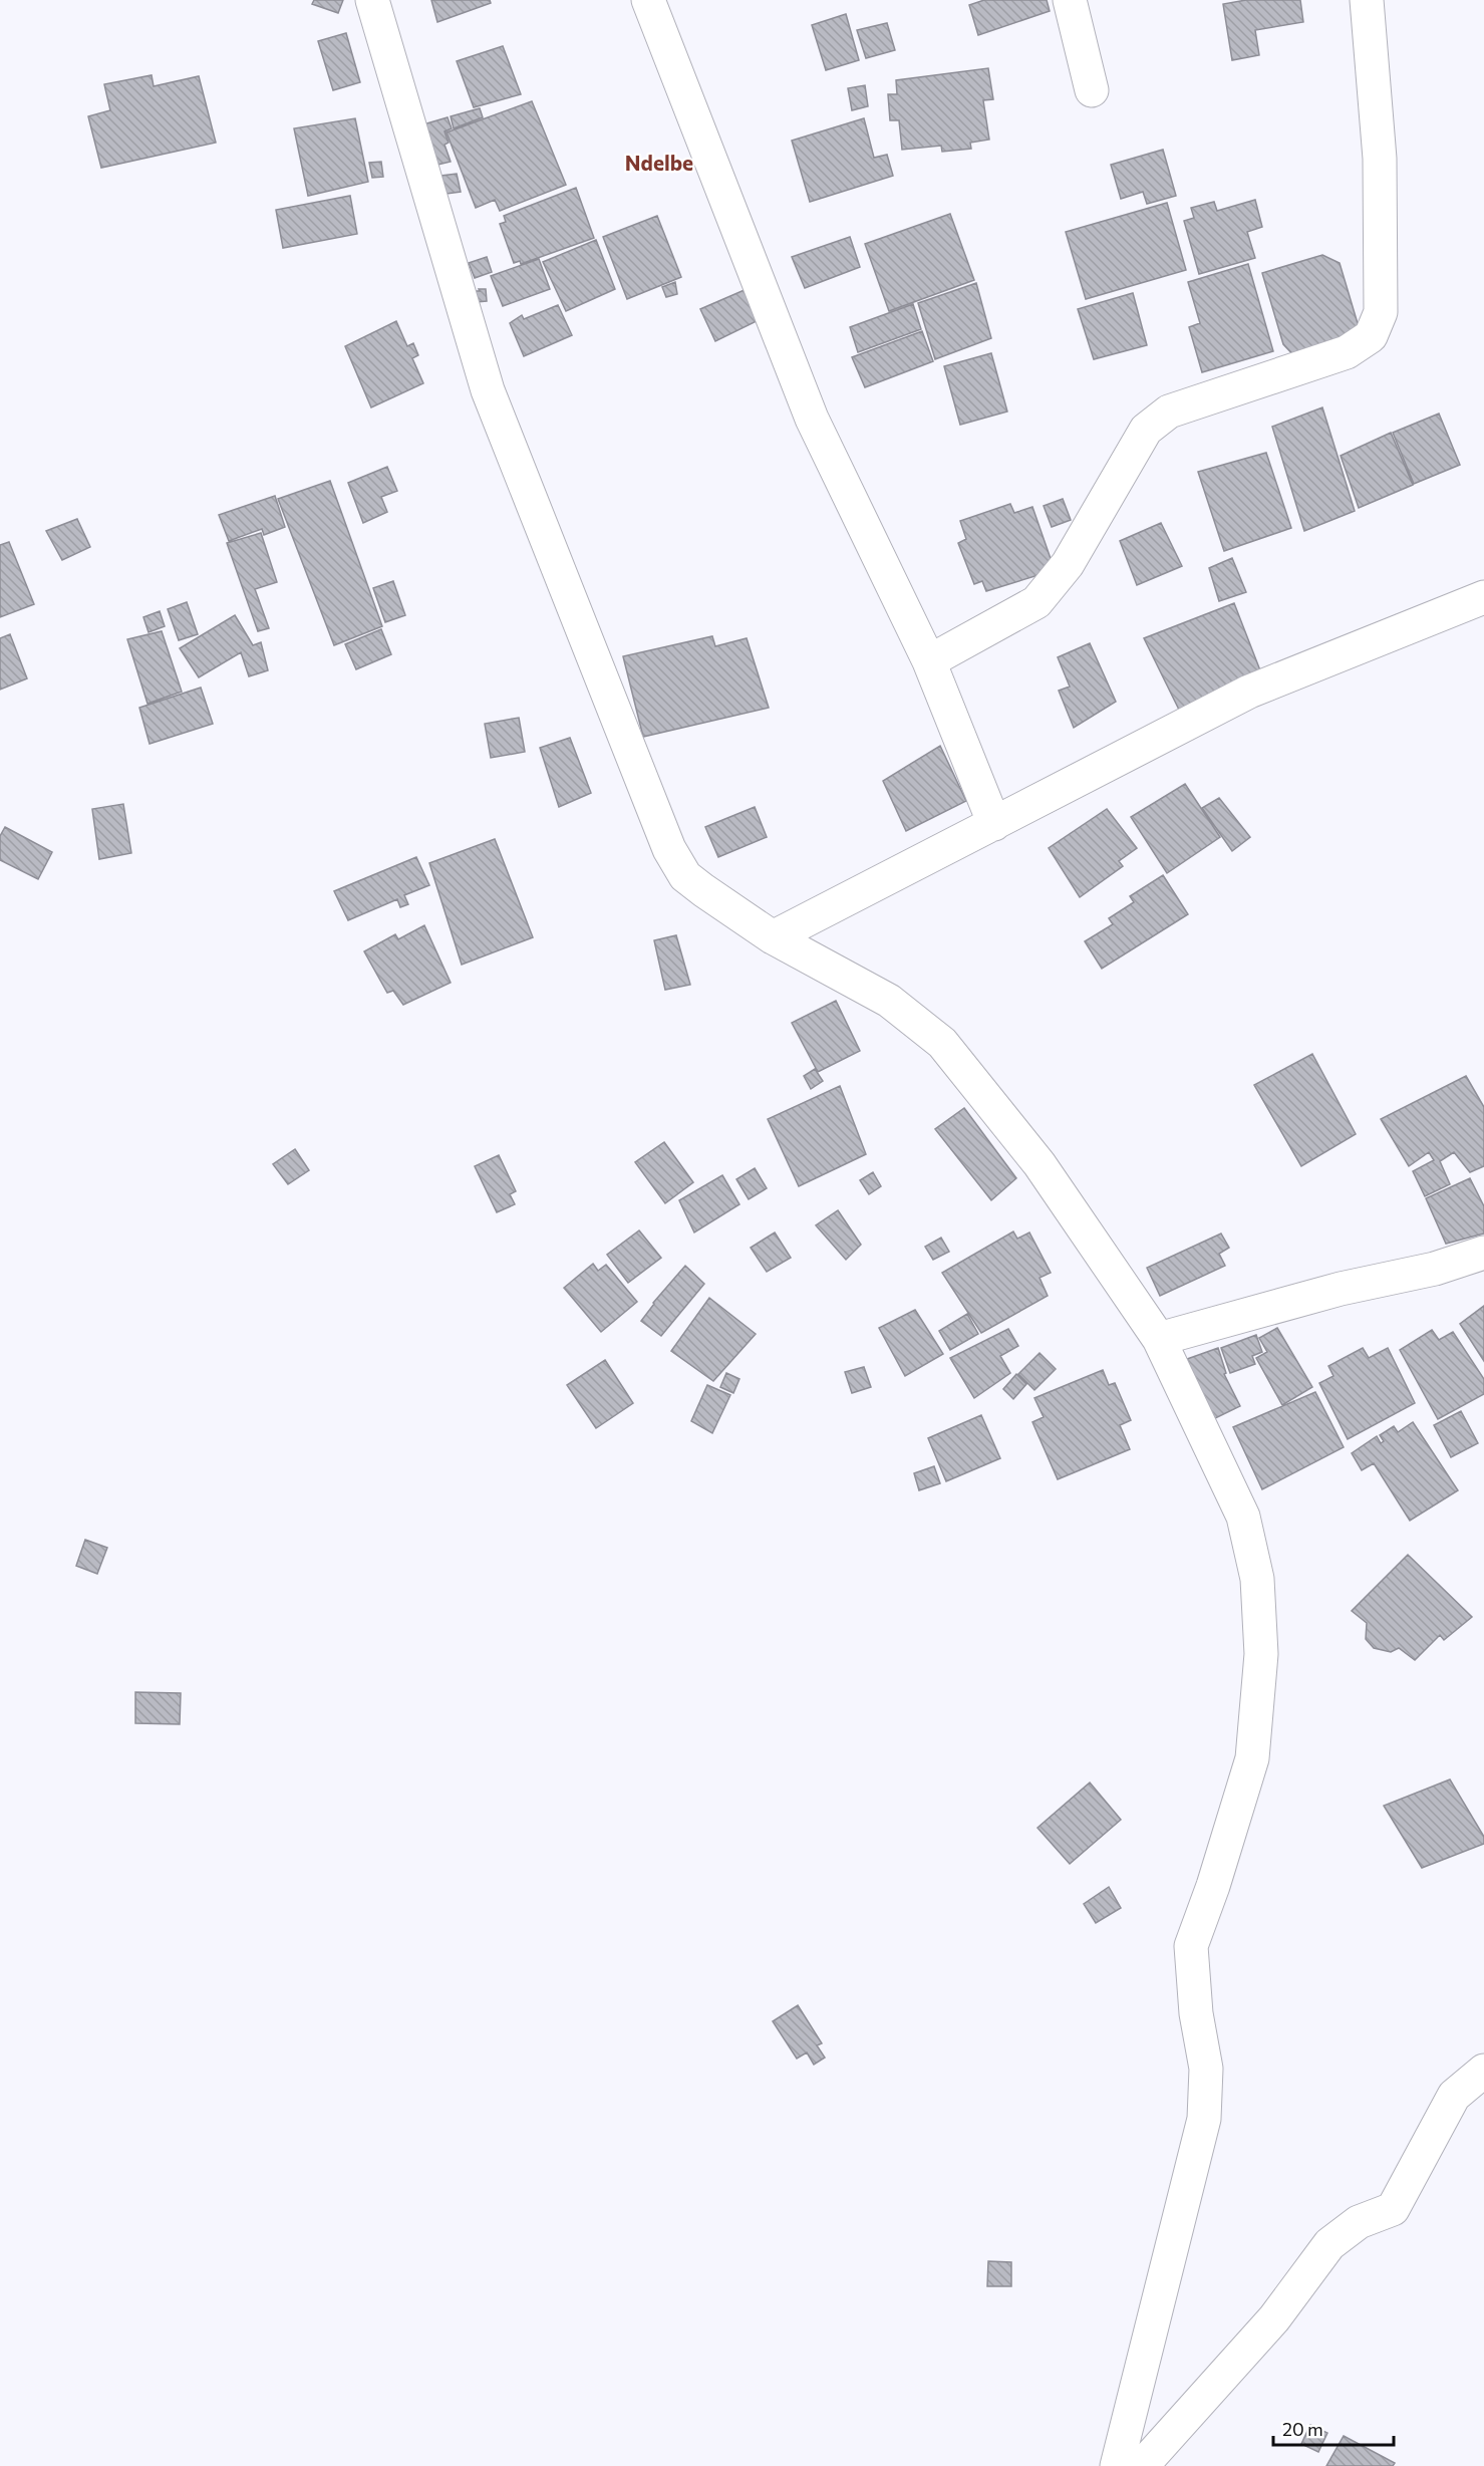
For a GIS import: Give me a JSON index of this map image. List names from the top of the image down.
{
  "districts": ["Ndelbe"],
  "scale_bar": "20 m"
}
